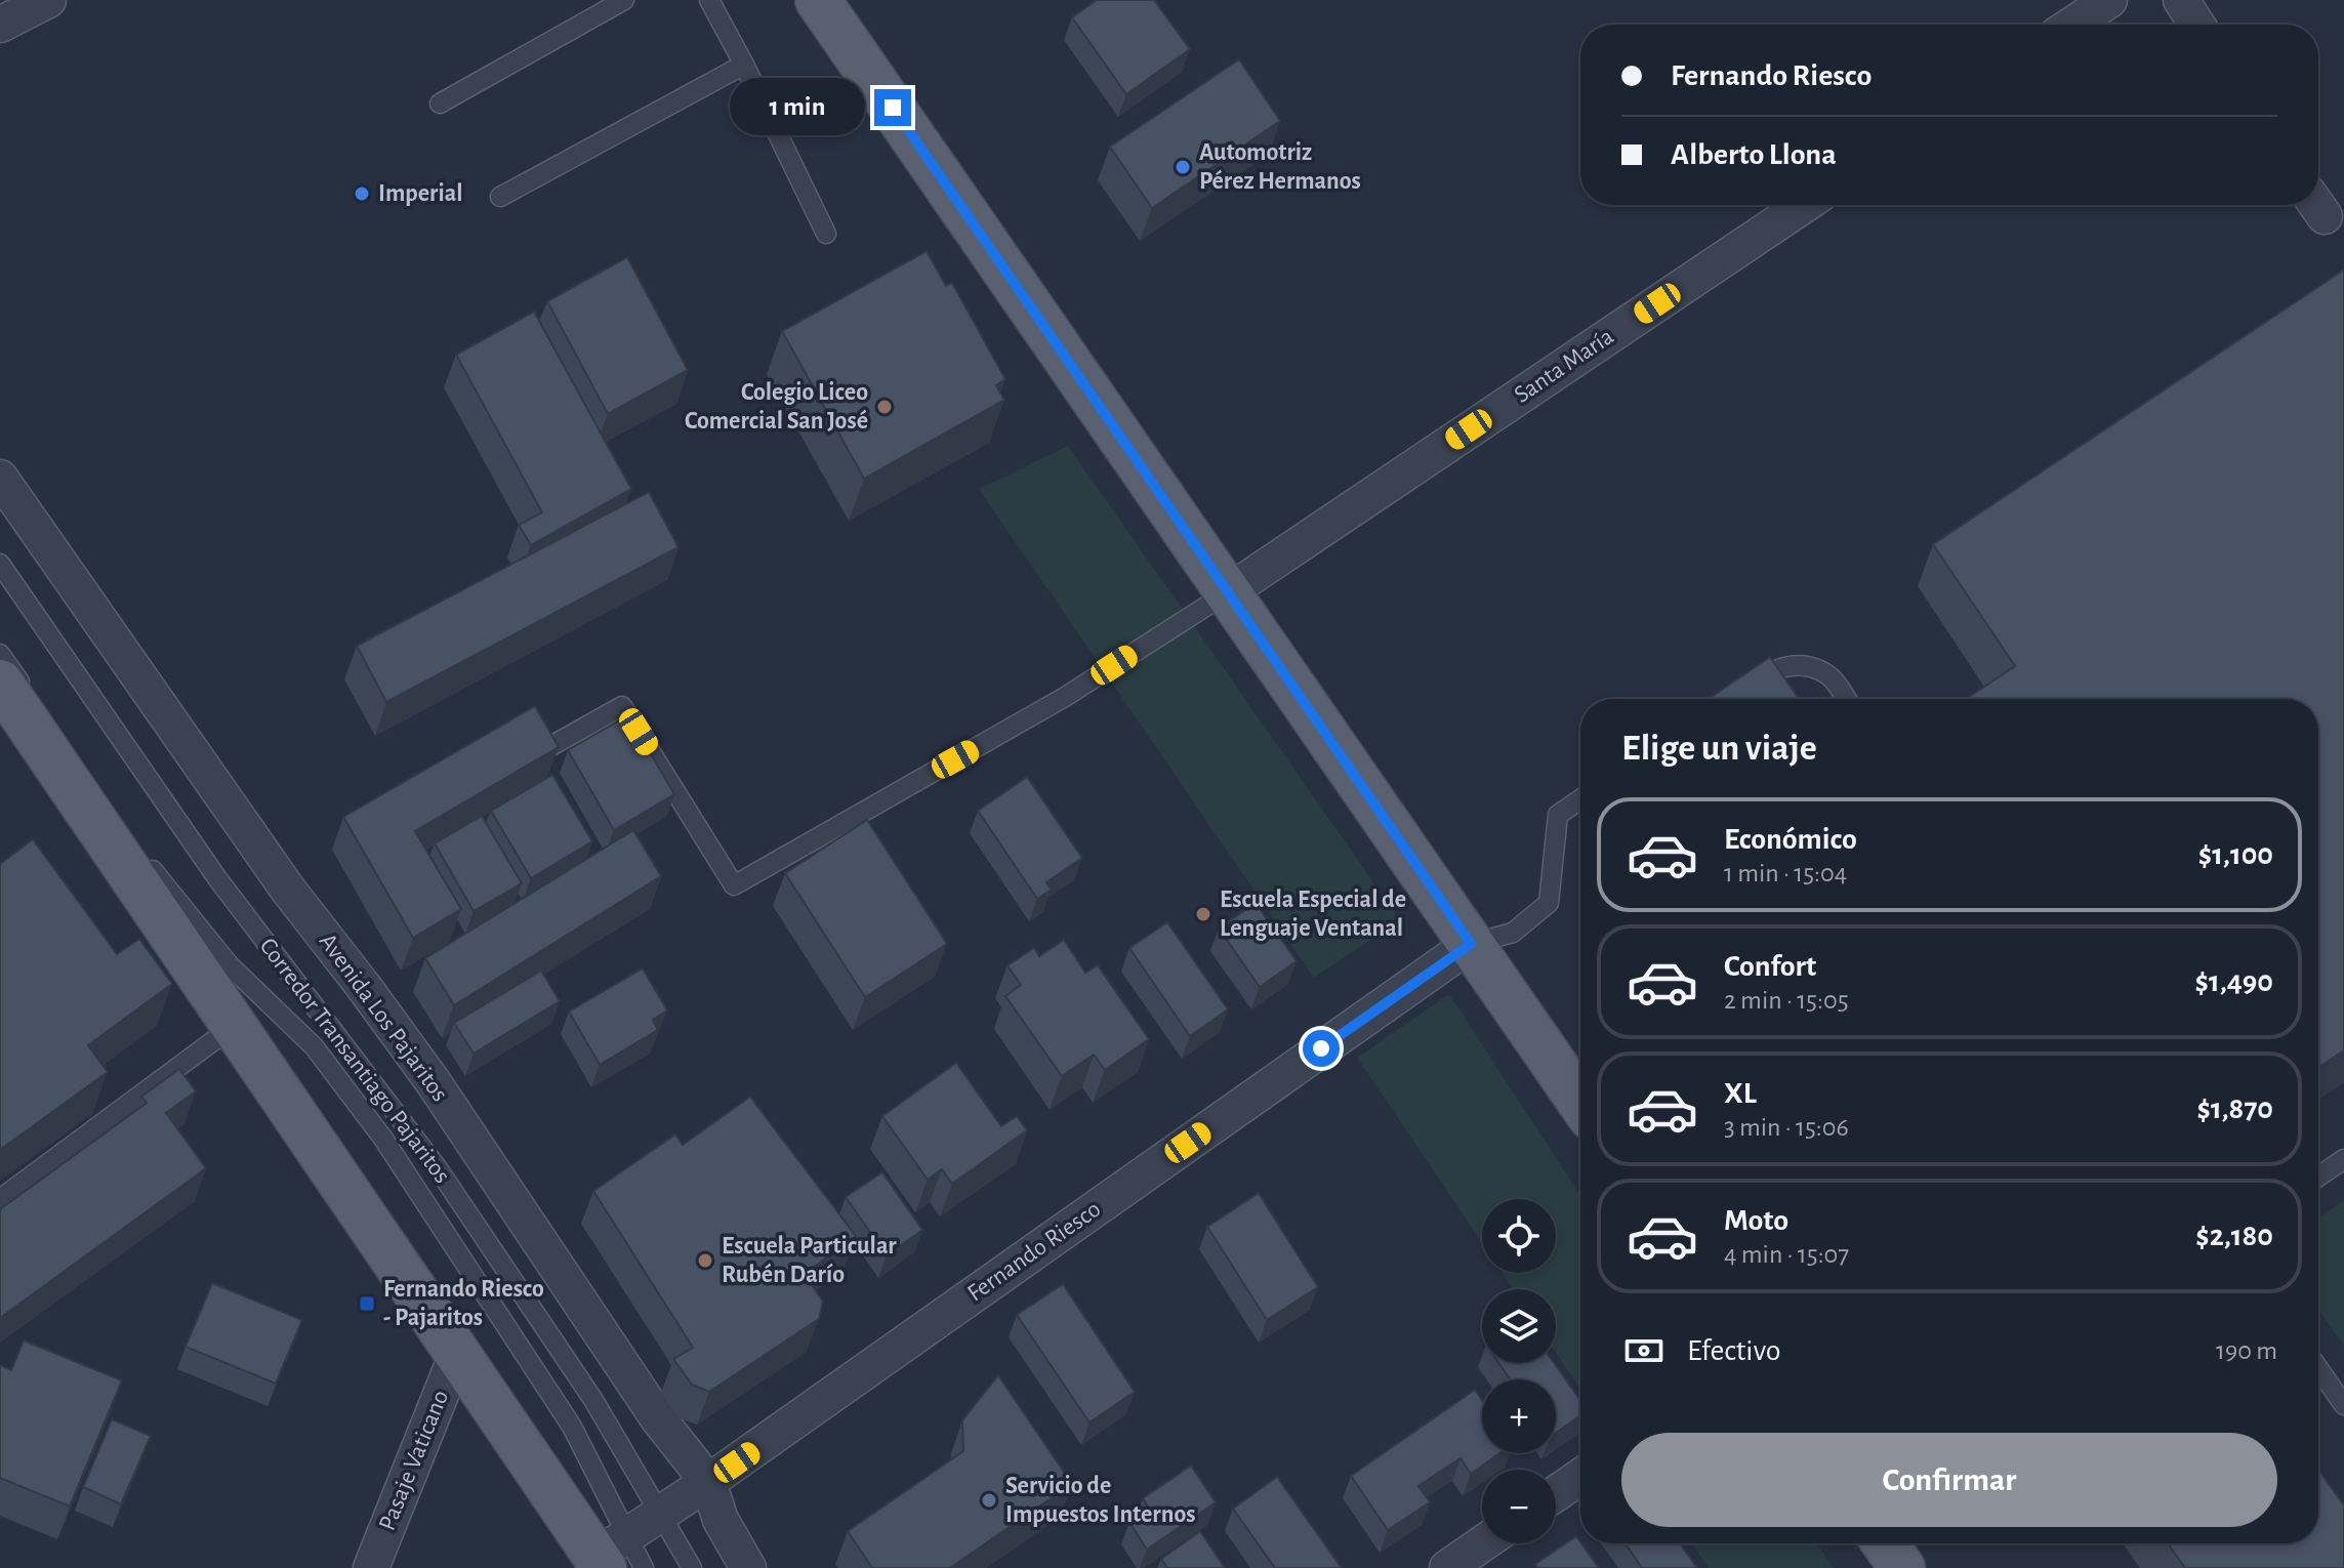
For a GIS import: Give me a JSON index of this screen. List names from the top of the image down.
{
  "streets": {
    "street": [
      "Santa María",
      "Avenida Los Pajaritos",
      "Fernando Riesco",
      "Pasaje Vaticano"
    ],
    "lane": ["Corredor Transantiago Pajaritos"]
  },
  "crossings": [
    ["Avenida Los Pajaritos", "Fernando Riesco"],
    ["Corredor Transantiago Pajaritos", "Fernando Riesco"]
  ],
  "places": {
    "other": [
      "Automotriz Pérez Hermanos",
      "Imperial",
      "Colegio Liceo Comercial San José",
      "Escuela Especial de Lenguaje Ventanal",
      "Escuela Particular Rubén Darío",
      "Servicio de Impuestos Internos"
    ],
    "transit": ["Fernando Riesco - Pajaritos"]
  },
  "page": {
    "banner": ["Fernando Riesco", "Alberto Llona"],
    "bubble": "1 min",
    "heading": "Elige un viaje",
    "list": [
      {
        "name": "Económico",
        "note": "1 min · 15:04",
        "value": "$1,100"
      },
      {
        "name": "Confort",
        "note": "2 min · 15:05",
        "value": "$1,490"
      },
      {
        "name": "XL",
        "note": "3 min · 15:06",
        "value": "$1,870"
      },
      {
        "name": "Moto",
        "note": "4 min · 15:07",
        "value": "$2,180"
      }
    ],
    "map_buttons": ["+", "−"],
    "pay": ["Efectivo", "190 m"],
    "buttons": "Confirmar"
  }
}
